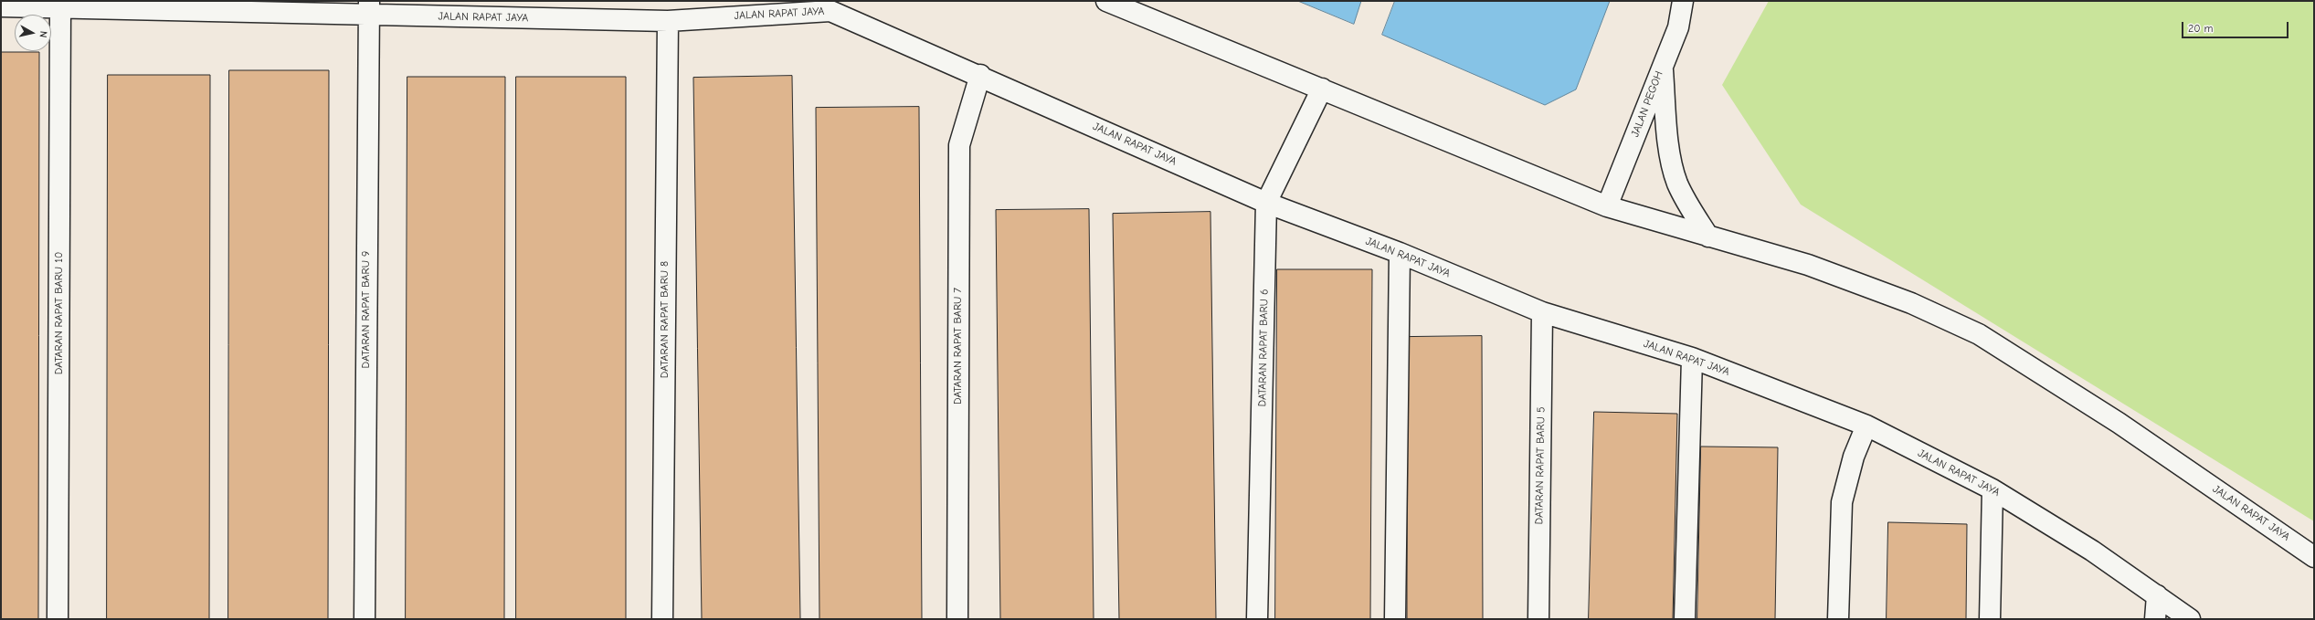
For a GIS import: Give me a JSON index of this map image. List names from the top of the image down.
{
  "streets": {
    "street": [
      "JALAN RAPAT JAYA",
      "JALAN PEGOH",
      "DATARAN RAPAT BARU 9",
      "DATARAN RAPAT BARU 10",
      "DATARAN RAPAT BARU 8",
      "DATARAN RAPAT BARU 7",
      "DATARAN RAPAT BARU 6",
      "DATARAN RAPAT BARU 5"
    ]
  },
  "crossings": [
    ["JALAN RAPAT JAYA", "JALAN PEGOH"],
    ["JALAN RAPAT JAYA", "DATARAN RAPAT BARU 9"],
    ["JALAN RAPAT JAYA", "DATARAN RAPAT BARU 10"],
    ["JALAN RAPAT JAYA", "DATARAN RAPAT BARU 8"],
    ["JALAN RAPAT JAYA", "DATARAN RAPAT BARU 7"],
    ["JALAN RAPAT JAYA", "DATARAN RAPAT BARU 6"],
    ["JALAN RAPAT JAYA", "DATARAN RAPAT BARU 5"]
  ],
  "scale_bar": "20 m",
  "north": "right"
}
